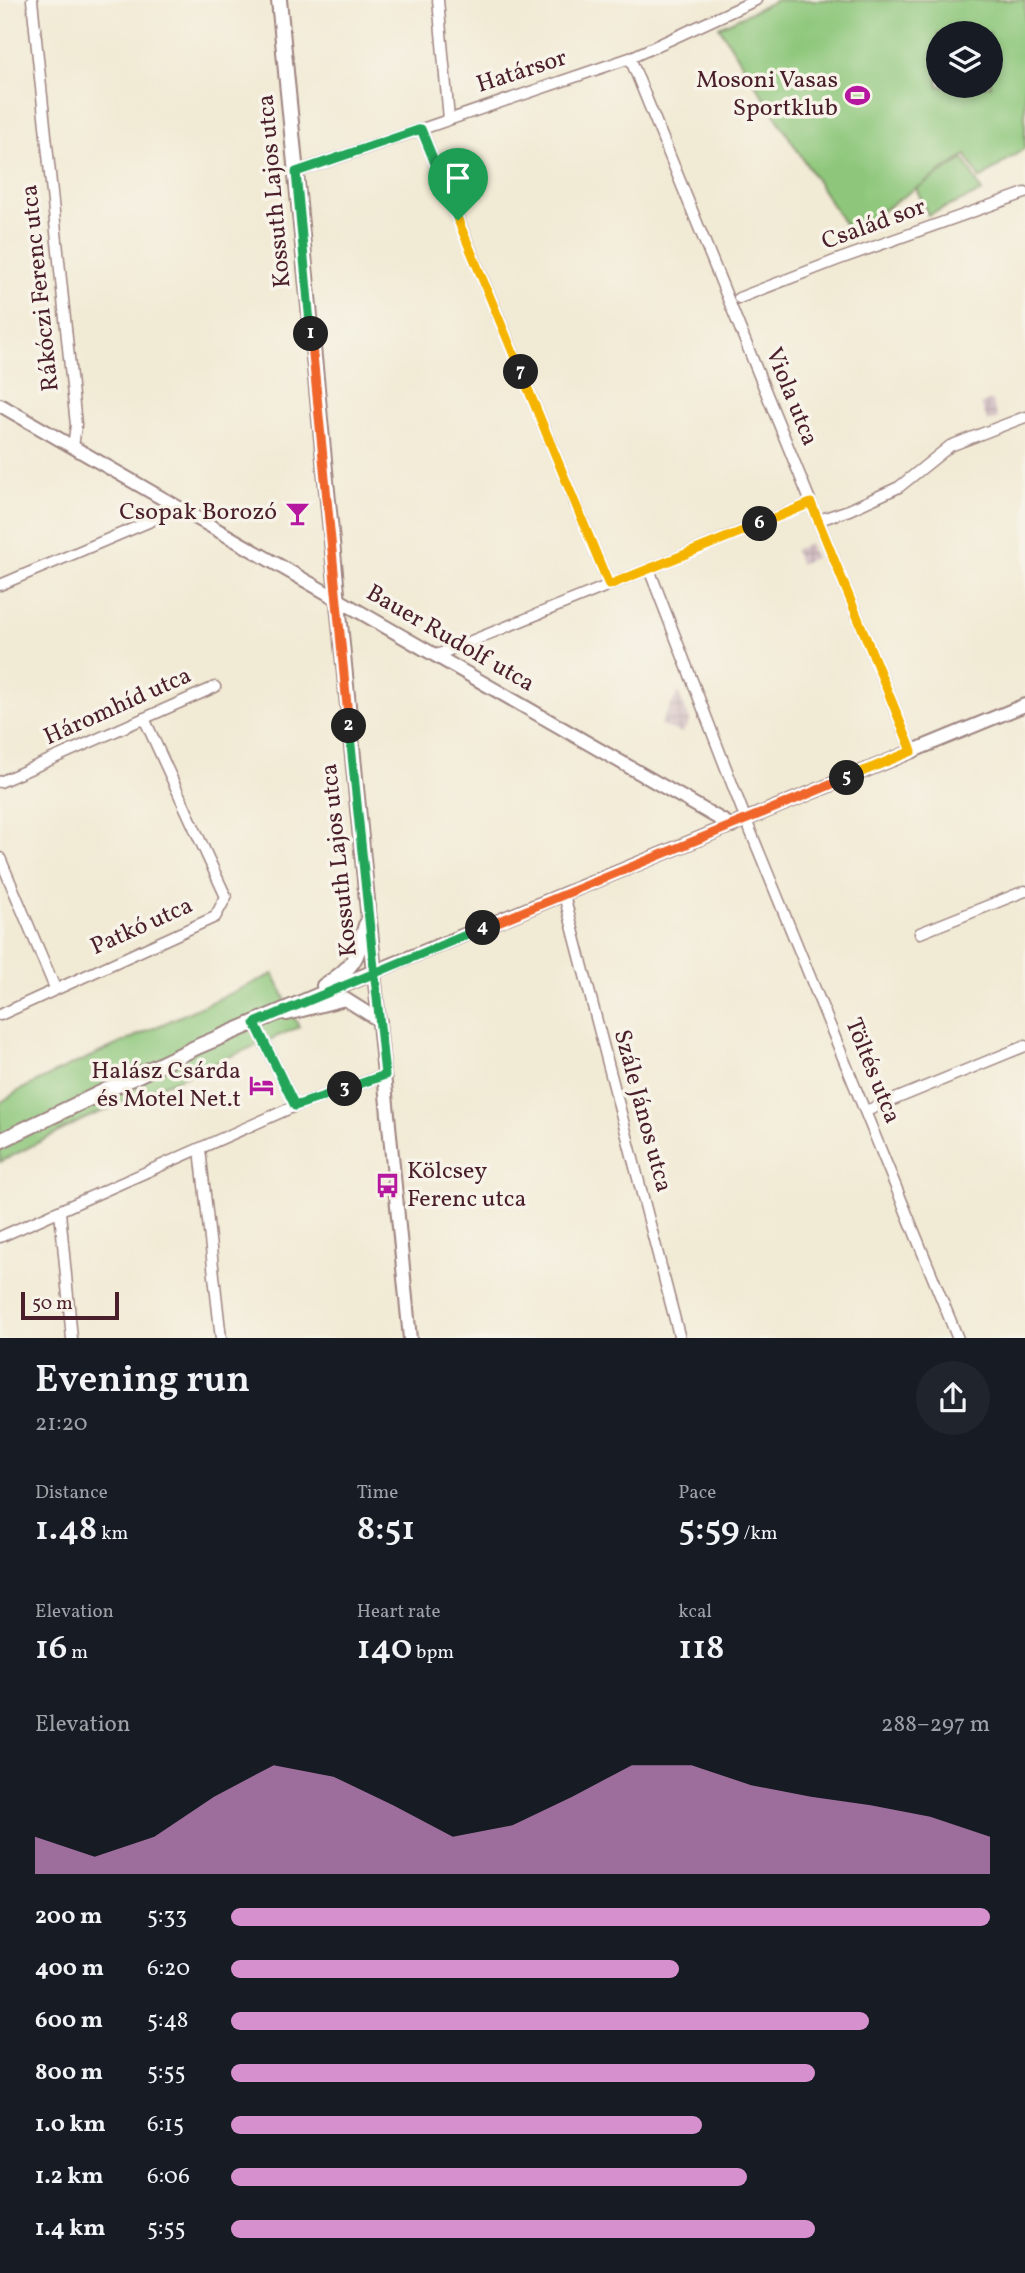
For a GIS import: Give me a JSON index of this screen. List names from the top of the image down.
{
  "streets": {
    "main road": ["Kossuth Lajos utca"],
    "street": [
      "Határsor",
      "Család sor",
      "Rákóczi Ferenc utca",
      "Viola utca",
      "Bauer Rudolf utca",
      "Háromhíd utca",
      "Patkó utca",
      "Töltés utca",
      "Szále János utca"
    ]
  },
  "crossings": [
    ["Határsor", "Kossuth Lajos utca"],
    ["Határsor", "Viola utca"],
    ["Kossuth Lajos utca", "Bauer Rudolf utca"],
    ["Rákóczi Ferenc utca", "Bauer Rudolf utca"],
    ["Háromhíd utca", "Patkó utca"]
  ],
  "places": {
    "sports": ["Mosoni Vasas Sportklub"],
    "bar": ["Csopak Borozó"],
    "hotel": ["Halász Csárda és Motel Net.t"],
    "bus stop": ["Kölcsey Ferenc utca"]
  },
  "scale_bar": "50 m",
  "page": {
    "pins": [
      "1",
      "7",
      "6",
      "2",
      "5",
      "4",
      "3"
    ],
    "scale": "50 m",
    "heading": ["Evening run", "21:20"],
    "stats": [
      ["Distance", "1.48 km"],
      ["Time", "8:51"],
      ["Pace", "5:59 /km"],
      ["Elevation", "16 m"],
      ["Heart rate", "140 bpm"],
      ["kcal", "118"]
    ],
    "chart": ["Elevation", "288–297 m"],
    "list": [
      {
        "name": "200 m",
        "note": "5:33"
      },
      {
        "name": "400 m",
        "note": "6:20"
      },
      {
        "name": "600 m",
        "note": "5:48"
      },
      {
        "name": "800 m",
        "note": "5:55"
      },
      {
        "name": "1.0 km",
        "note": "6:15"
      },
      {
        "name": "1.2 km",
        "note": "6:06"
      },
      {
        "name": "1.4 km",
        "note": "5:55"
      }
    ]
  }
}
